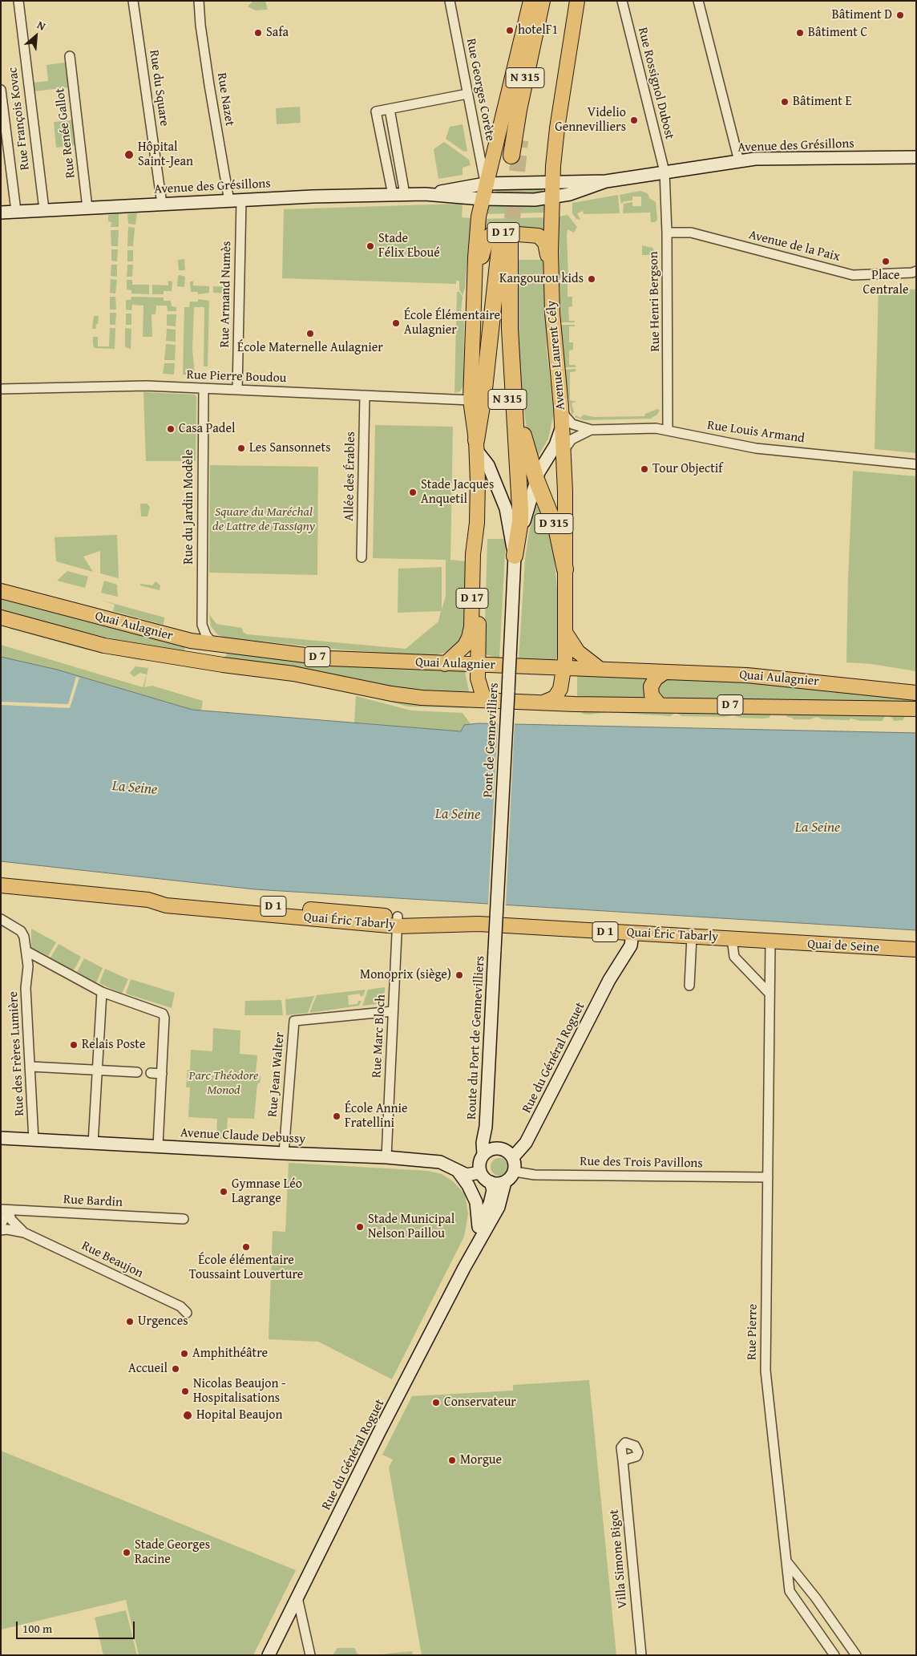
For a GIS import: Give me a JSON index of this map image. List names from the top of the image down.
{
  "streets": {
    "highway": ["N 315", "D 315"],
    "main road": [
      "Avenue des Grésillons",
      "D 17",
      "Avenue Laurent Cély",
      "Quai Aulagnier",
      "D 7",
      "Pont de Gennevilliers",
      "D 1",
      "Quai Éric Tabarly",
      "Quai de Seine",
      "Route du Port de Gennevilliers",
      "Rue du Général Roguet",
      "Avenue Claude Debussy"
    ],
    "street": [
      "Rue Rossignol Dubost",
      "Rue du Square",
      "Rue Georges Corète",
      "Rue Nazet",
      "Rue François Kovac",
      "Rue Renée Gallot",
      "Avenue de la Paix",
      "Rue Armand Numès",
      "Rue Henri Bergson",
      "Rue Pierre Boudou",
      "Rue Louis Armand",
      "Allée des Érables",
      "Rue du Jardin Modèle",
      "Rue Marc Bloch",
      "Rue des Frères Lumière",
      "Rue Jean Walter",
      "Rue des Trois Pavillons",
      "Rue Bardin",
      "Rue Beaujon",
      "Rue Pierre",
      "Villa Simone Bigot"
    ]
  },
  "crossings": [
    ["N 315", "D 17"],
    ["N 315", "Pont de Gennevilliers"],
    ["Rue Rossignol Dubost", "Avenue des Grésillons"],
    ["Rue Rossignol Dubost", "Rue Henri Bergson"],
    ["Rue du Square", "Avenue des Grésillons"],
    ["Rue Georges Corète", "Avenue des Grésillons"],
    ["Rue Georges Corète", "D 17"],
    ["Rue Nazet", "Avenue des Grésillons"],
    ["Rue Nazet", "Rue Armand Numès"],
    ["Rue François Kovac", "Avenue des Grésillons"],
    ["Rue Renée Gallot", "Avenue des Grésillons"],
    ["Avenue des Grésillons", "D 17"],
    ["Avenue des Grésillons", "Rue Armand Numès"],
    ["Avenue des Grésillons", "Rue Henri Bergson"],
    ["Avenue des Grésillons", "Avenue Laurent Cély"],
    ["D 17", "Avenue Laurent Cély"],
    ["D 17", "Rue Pierre Boudou"],
    ["D 17", "D 315"],
    ["D 17", "Quai Aulagnier"],
    ["D 17", "Pont de Gennevilliers"],
    ["Avenue de la Paix", "Rue Henri Bergson"],
    ["Rue Armand Numès", "Rue Pierre Boudou"],
    ["Rue Henri Bergson", "Rue Louis Armand"],
    ["Avenue Laurent Cély", "Rue Louis Armand"],
    ["Avenue Laurent Cély", "D 315"],
    ["Avenue Laurent Cély", "Quai Aulagnier"],
    ["Rue Pierre Boudou", "Allée des Érables"],
    ["Rue Pierre Boudou", "Rue du Jardin Modèle"],
    ["Rue du Jardin Modèle", "Quai Aulagnier"],
    ["Pont de Gennevilliers", "Route du Port de Gennevilliers"],
    ["Quai Éric Tabarly", "Quai de Seine"],
    ["Quai Éric Tabarly", "Rue Marc Bloch"],
    ["Quai Éric Tabarly", "Rue du Général Roguet"],
    ["Quai Éric Tabarly", "Rue Pierre"],
    ["Quai de Seine", "Rue Pierre"],
    ["Rue Marc Bloch", "Rue Jean Walter"],
    ["Rue Marc Bloch", "Avenue Claude Debussy"],
    ["Route du Port de Gennevilliers", "Rue du Général Roguet"],
    ["Route du Port de Gennevilliers", "Avenue Claude Debussy"],
    ["Route du Port de Gennevilliers", "Rue des Trois Pavillons"],
    ["Rue des Frères Lumière", "Avenue Claude Debussy"],
    ["Rue du Général Roguet", "Avenue Claude Debussy"],
    ["Rue du Général Roguet", "Rue des Trois Pavillons"],
    ["Rue Jean Walter", "Avenue Claude Debussy"],
    ["Avenue Claude Debussy", "Rue des Trois Pavillons"],
    ["Rue des Trois Pavillons", "Rue Pierre"],
    ["Rue Bardin", "Rue Beaujon"]
  ],
  "water": ["La Seine"],
  "parks": ["Square du Maréchal de Lattre de Tassigny", "Parc Théodore Monod"],
  "places": [
    "Bâtiment D",
    "hotelF1",
    "Safa",
    "Bâtiment C",
    "Bâtiment E",
    "Videlio Gennevilliers",
    "Hôpital Saint-Jean",
    "Stade Félix Eboué",
    "Place Centrale",
    "Kangourou kids",
    "École Élémentaire Aulagnier",
    "École Maternelle Aulagnier",
    "Casa Padel",
    "Les Sansonnets",
    "Tour Objectif",
    "Stade Jacques Anquetil",
    "Monoprix (siège)",
    "Relais Poste",
    "École Annie Fratellini",
    "Gymnase Léo Lagrange",
    "Stade Municipal Nelson Paillou",
    "École élémentaire Toussaint Louverture",
    "Urgences",
    "Amphithéâtre",
    "Accueil",
    "Nicolas Beaujon - Hospitalisations",
    "Conservateur",
    "Hopital Beaujon",
    "Morgue",
    "Stade Georges Racine"
  ],
  "scale_bar": "100 m",
  "north": "top right"
}
